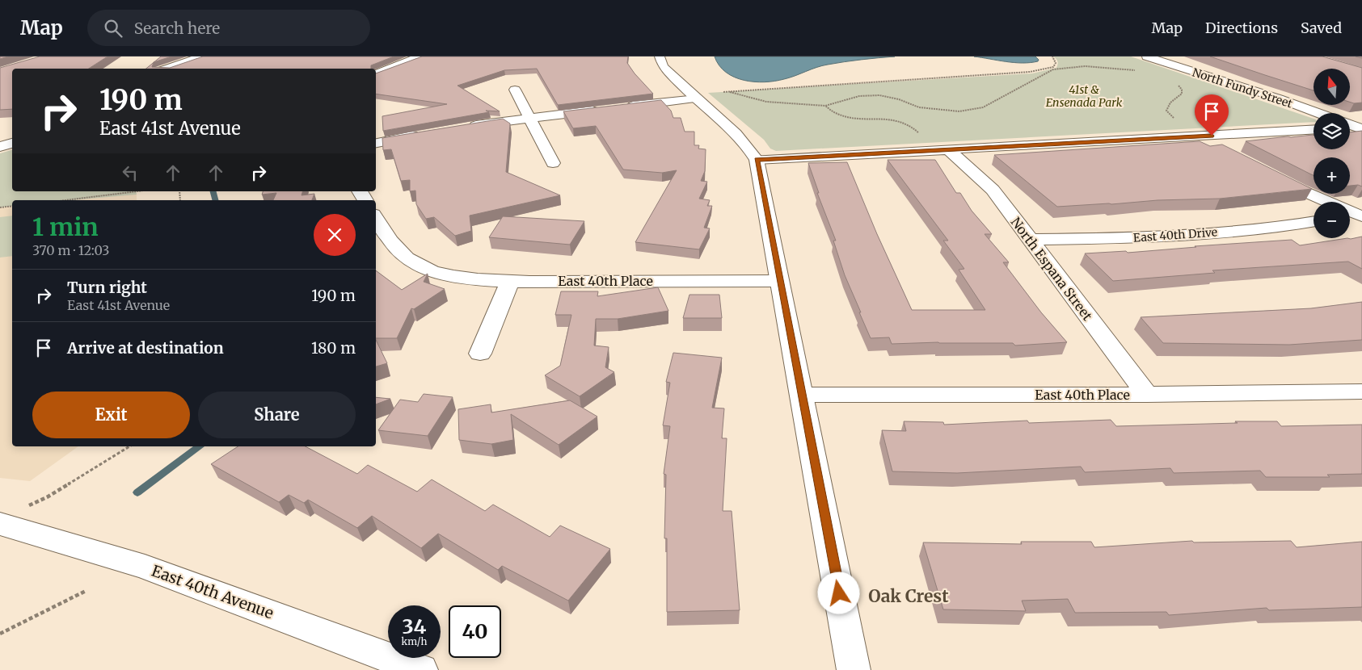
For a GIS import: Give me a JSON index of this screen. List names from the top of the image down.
{
  "streets": {
    "street": [
      "North Fundy Street",
      "East 40th Drive",
      "North Espana Street",
      "East 40th Place",
      "East 40th Avenue"
    ]
  },
  "crossings": [
    ["East 40th Drive", "North Espana Street"],
    ["North Espana Street", "East 40th Place"]
  ],
  "districts": ["Oak Crest"],
  "parks": ["41st & Ensenada Park"],
  "north": "top",
  "page": {
    "header": "Map",
    "search": "Search here",
    "nav": ["Map", "Directions", "Saved"],
    "map_buttons": ["+", "−"],
    "turn": ["190 m", "East 41st Avenue"],
    "heading": ["1 min", "370 m · 12:03"],
    "list": [
      {
        "name": "Turn right",
        "note": "East 41st Avenue",
        "value": "190 m"
      },
      {
        "name": "Arrive at destination",
        "value": "180 m"
      }
    ],
    "buttons": ["Exit", "Share"],
    "speed": "34 km/h",
    "limit": "40"
  }
}
